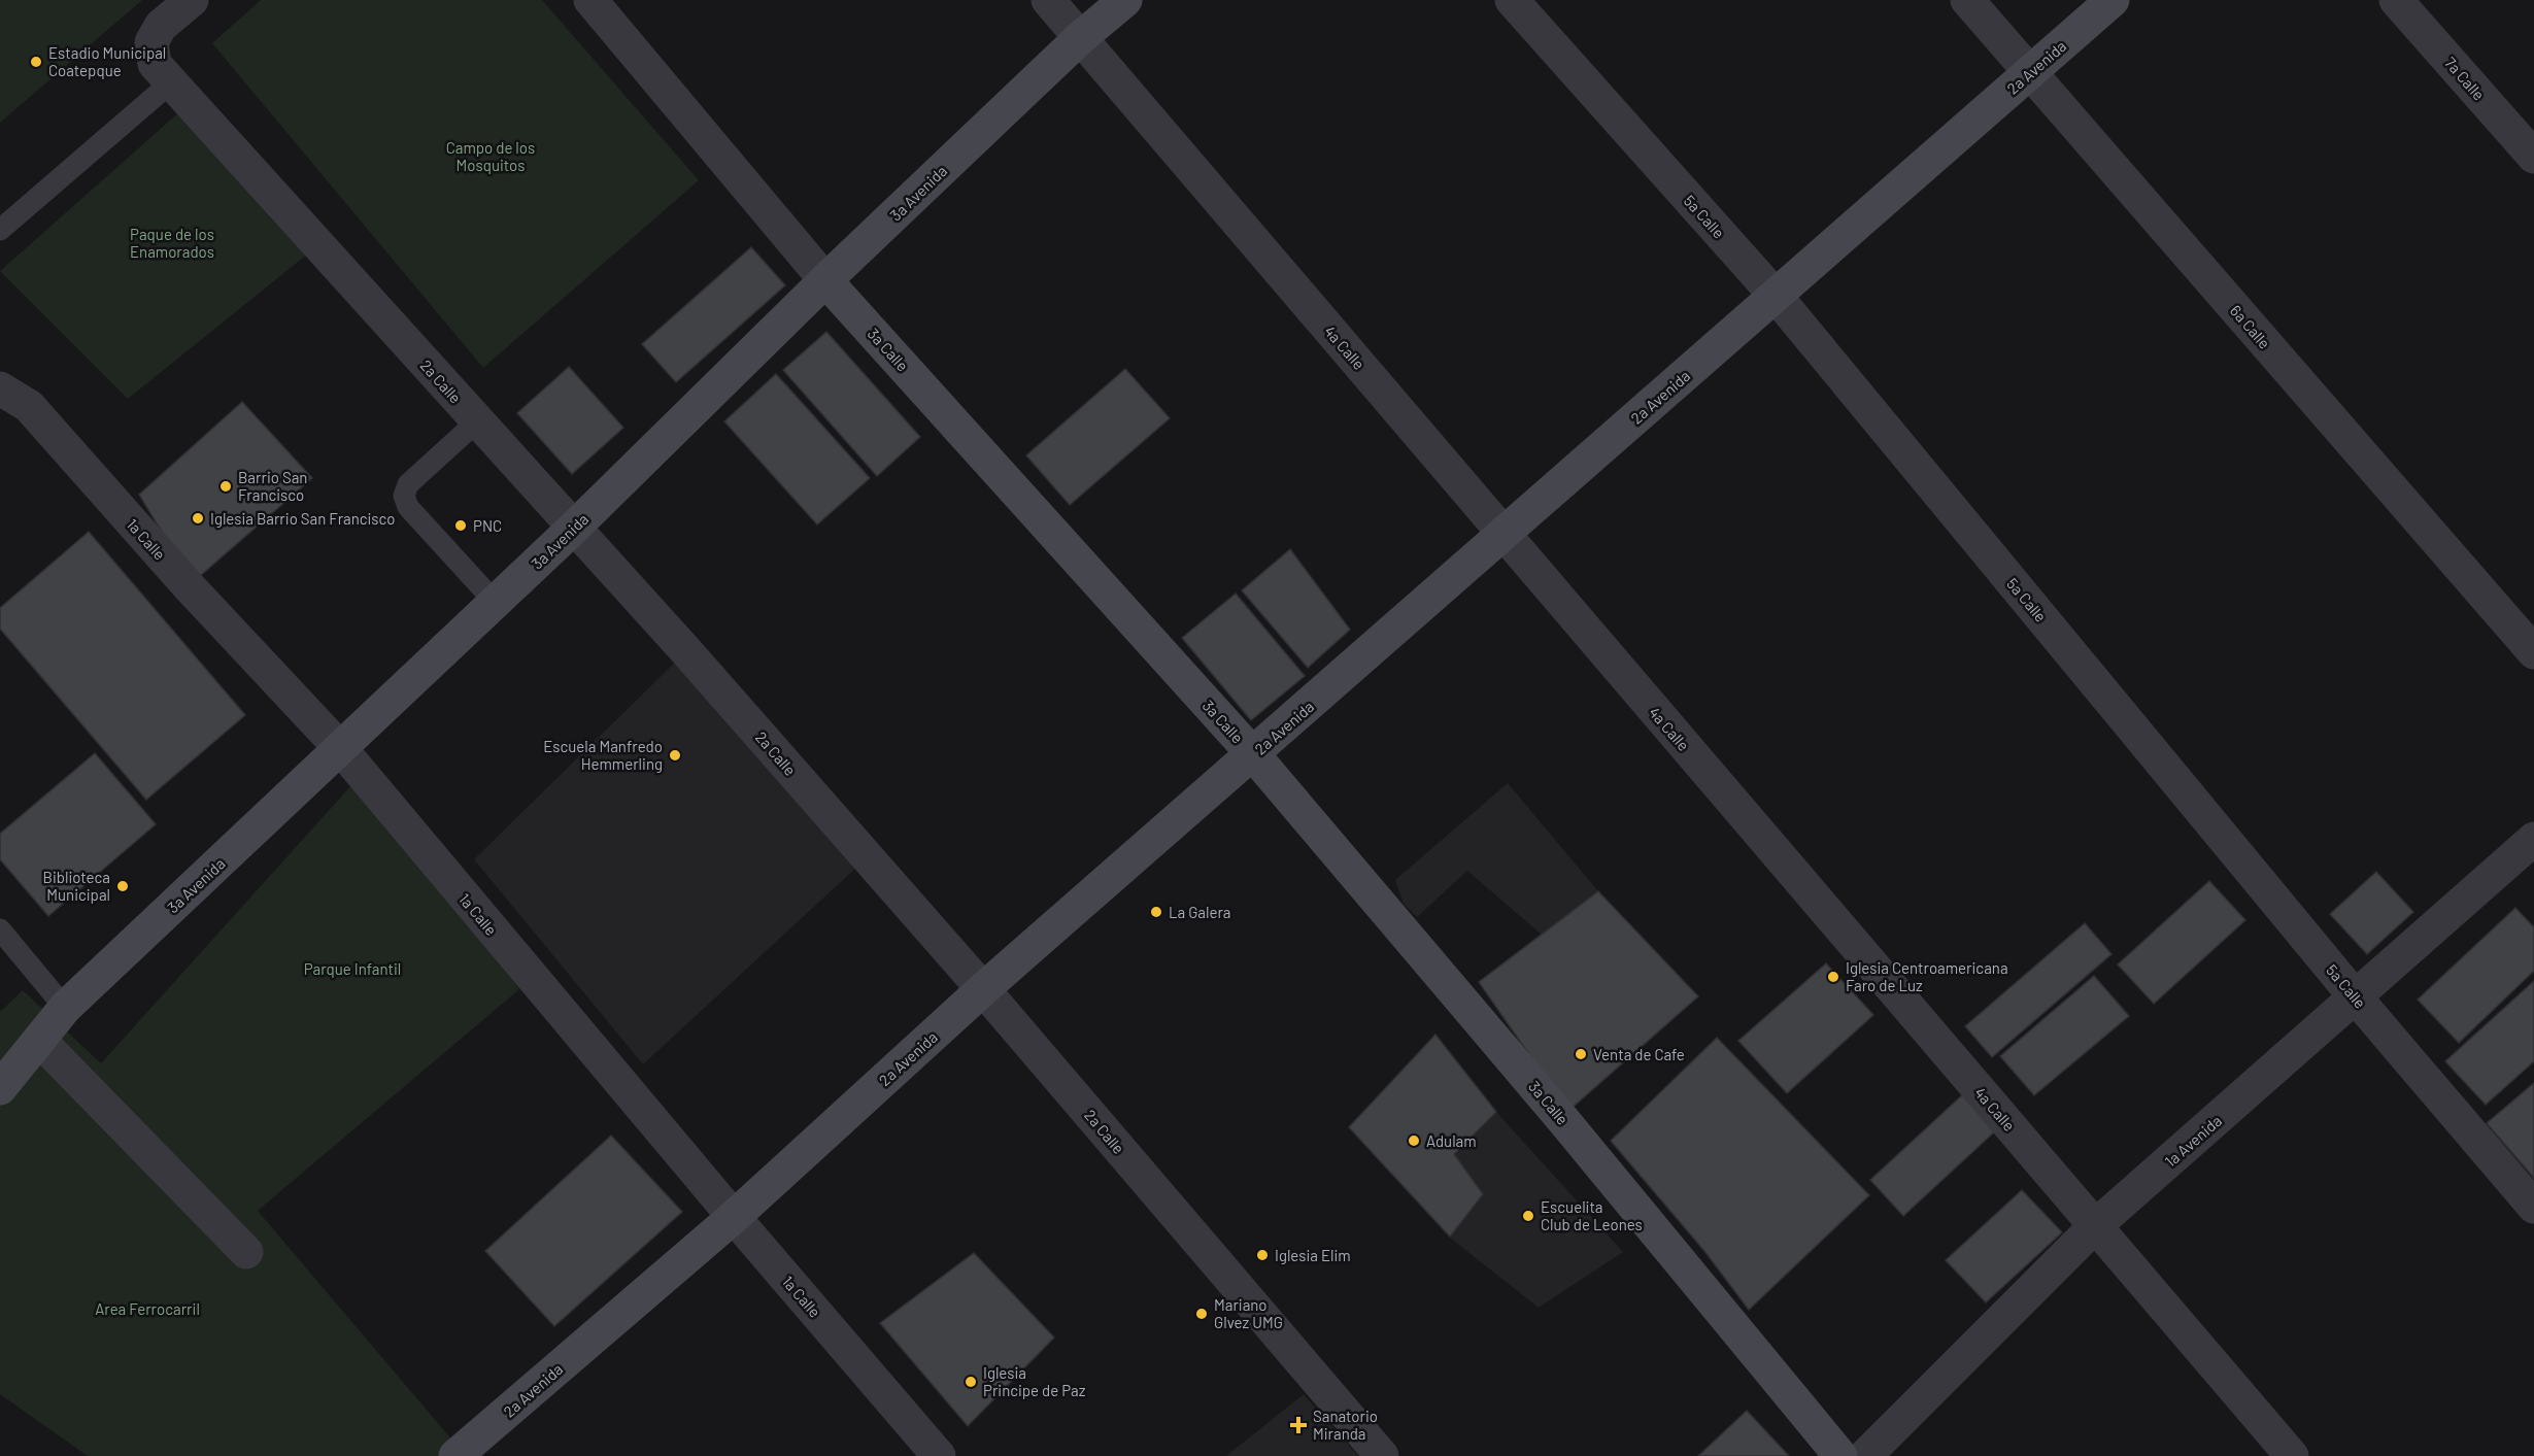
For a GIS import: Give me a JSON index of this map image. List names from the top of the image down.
{
  "streets": {
    "main road": ["2a Avenida", "3a Avenida", "3a Calle"],
    "street": [
      "7a Calle",
      "5a Calle",
      "6a Calle",
      "4a Calle",
      "2a Calle",
      "1a Calle",
      "1a Avenida"
    ]
  },
  "crossings": [
    ["2a Avenida", "5a Calle"],
    ["2a Avenida", "6a Calle"],
    ["2a Avenida", "4a Calle"],
    ["2a Avenida", "3a Calle"],
    ["2a Avenida", "2a Calle"],
    ["2a Avenida", "1a Calle"],
    ["3a Avenida", "4a Calle"],
    ["3a Avenida", "3a Calle"],
    ["3a Avenida", "2a Calle"],
    ["3a Avenida", "1a Calle"],
    ["5a Calle", "1a Avenida"],
    ["4a Calle", "1a Avenida"]
  ],
  "parks": [
    "Campo de los Mosquitos",
    "Paque de los Enamorados",
    "Parque Infantil",
    "Area Ferrocarril"
  ],
  "places": {
    "other": [
      "Estadio Municipal Coatepque",
      "Barrio San Francisco",
      "Iglesia Barrio San Francisco",
      "PNC",
      "Escuela Manfredo Hemmerling",
      "Biblioteca Municipal",
      "La Galera",
      "Iglesia Centroamericana Faro de Luz",
      "Venta de Cafe",
      "Adulam",
      "Escuelita Club de Leones",
      "Iglesia Elim",
      "Mariano Glvez UMG",
      "Iglesia Principe de Paz"
    ],
    "health": ["Sanatorio Miranda"]
  }
}
